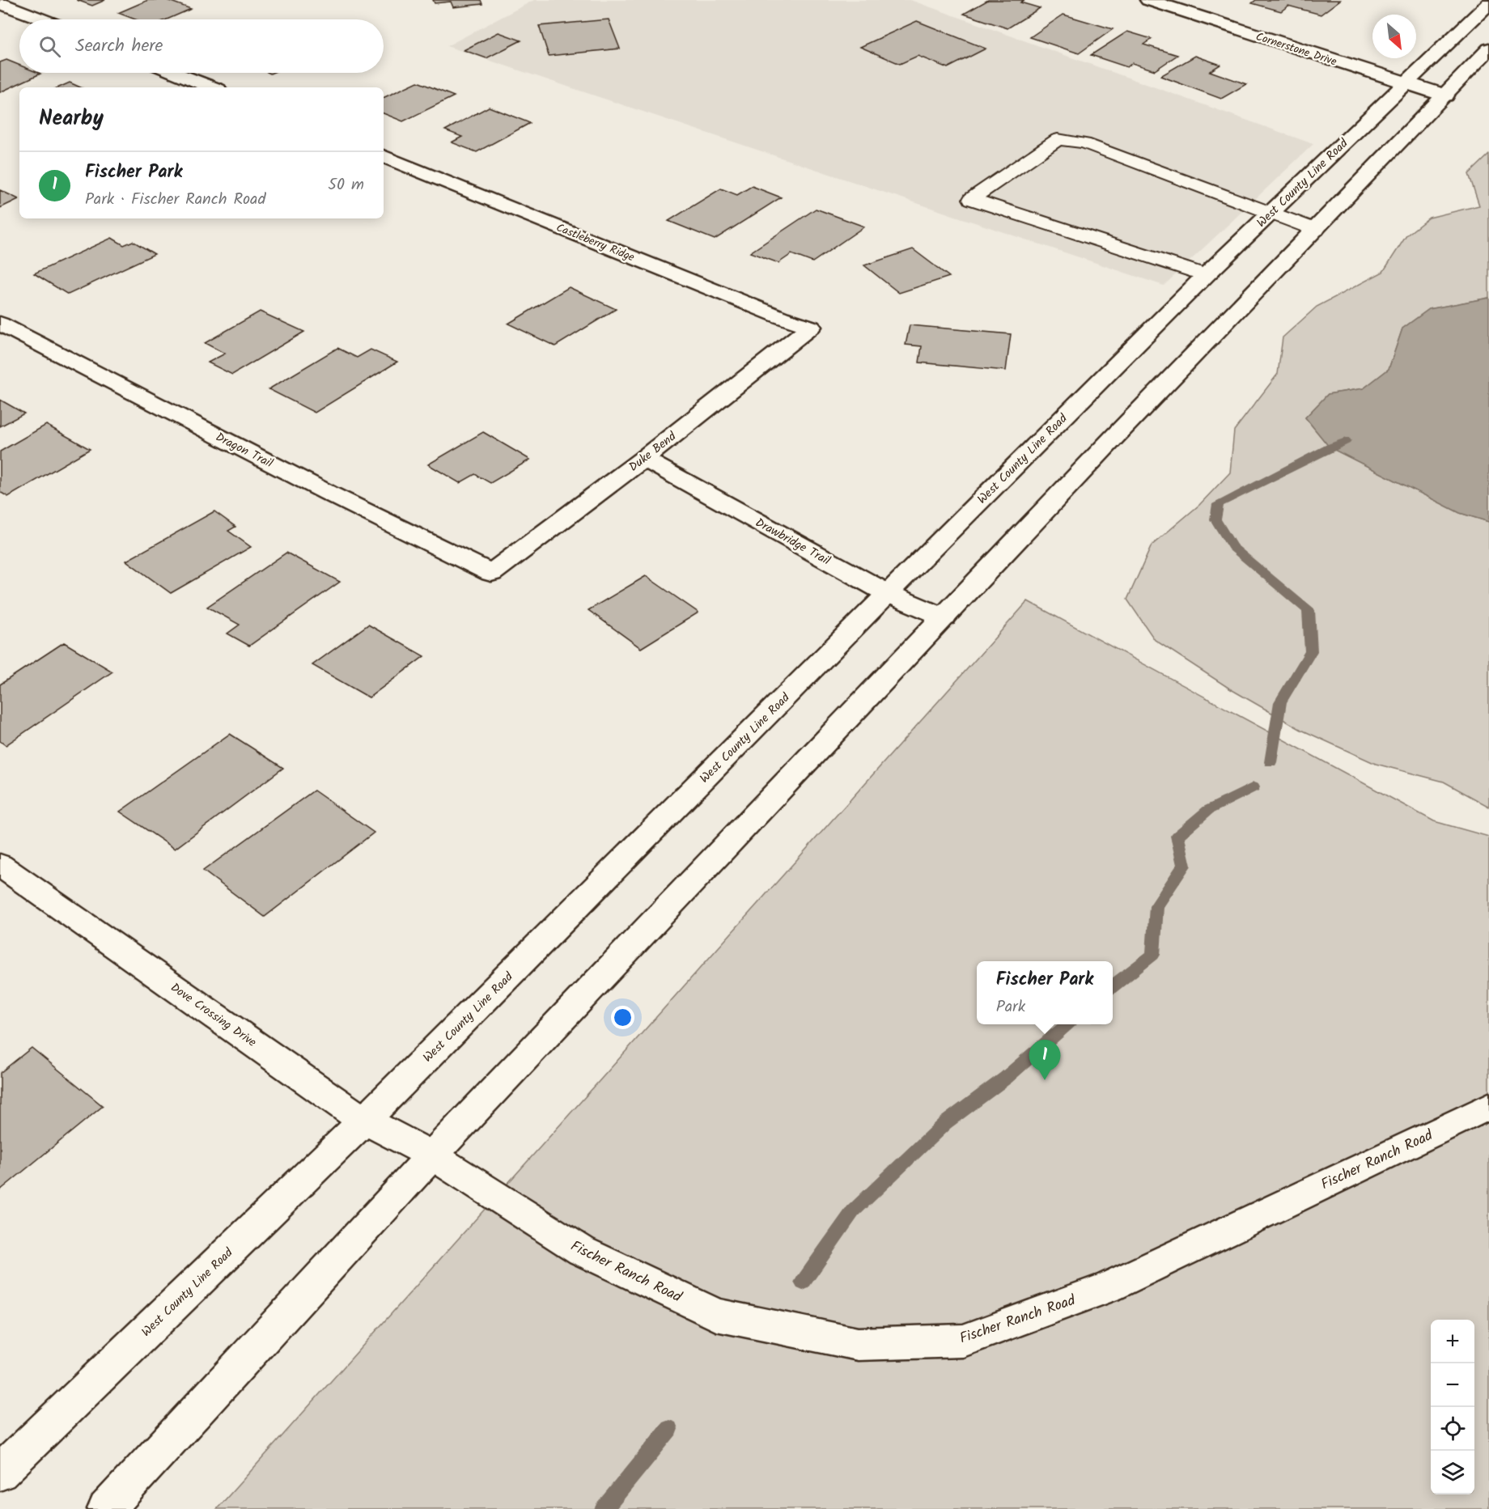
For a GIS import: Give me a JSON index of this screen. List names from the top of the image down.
{
  "streets": {
    "main road": [
      "Cornerstone Drive",
      "West County Line Road",
      "Castleberry Ridge",
      "Dragon Trail",
      "Duke Bend",
      "Drawbridge Trail",
      "Dove Crossing Drive",
      "Fischer Ranch Road"
    ]
  },
  "crossings": [
    ["Cornerstone Drive", "West County Line Road"],
    ["West County Line Road", "Drawbridge Trail"],
    ["West County Line Road", "Dove Crossing Drive"],
    ["Castleberry Ridge", "Duke Bend"],
    ["Dragon Trail", "Duke Bend"],
    ["Duke Bend", "Drawbridge Trail"],
    ["Dove Crossing Drive", "Fischer Ranch Road"]
  ],
  "north": "bottom right",
  "page": {
    "search": "Search here",
    "heading": "Nearby",
    "list": [
      {
        "mark": "1",
        "name": "Fischer Park",
        "note": "Park · Fischer Ranch Road",
        "value": "50 m"
      }
    ],
    "popup": ["Fischer Park", "Park"],
    "pins": "1",
    "map_buttons": ["+", "−"]
  }
}
